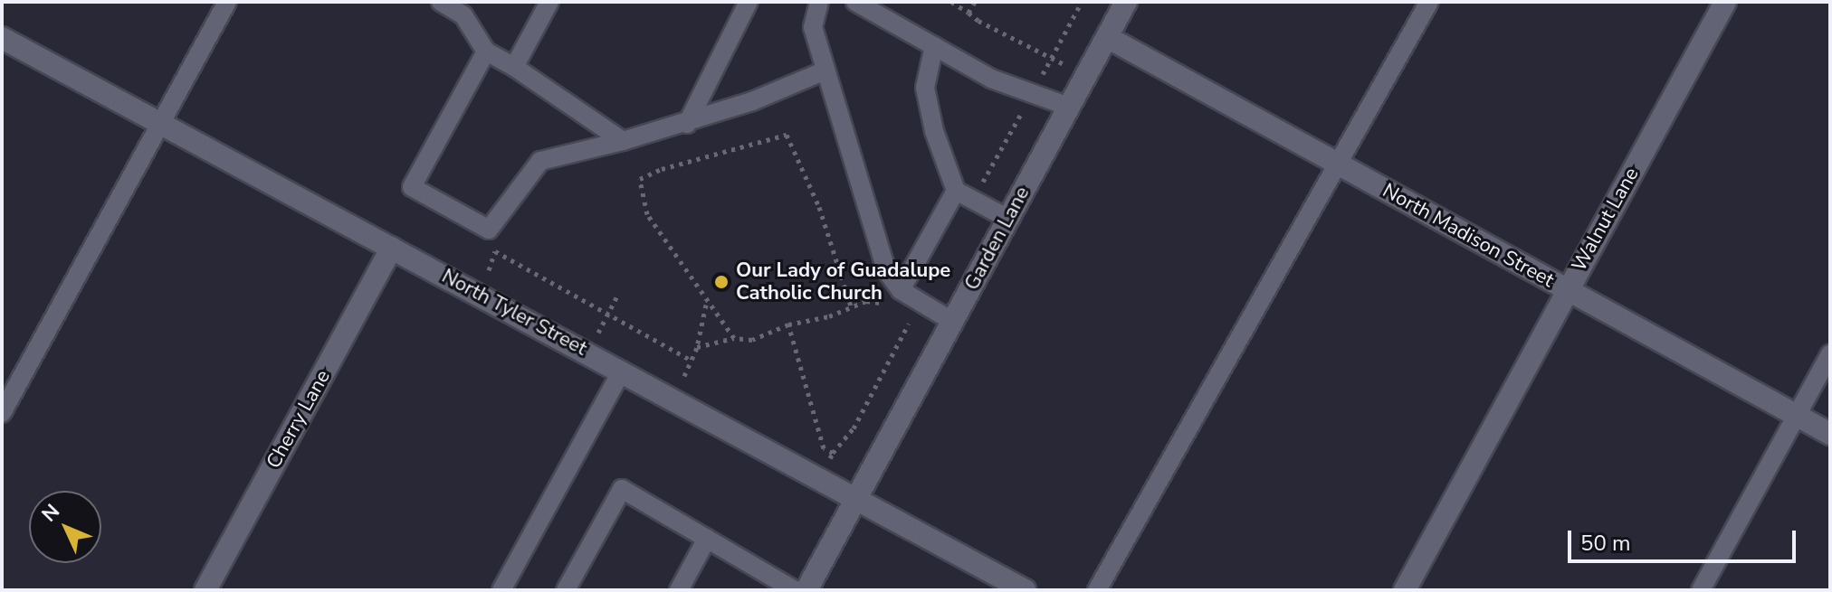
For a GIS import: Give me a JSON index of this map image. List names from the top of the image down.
{
  "streets": {
    "street": [
      "Walnut Lane",
      "North Madison Street",
      "Garden Lane",
      "North Tyler Street",
      "Cherry Lane"
    ]
  },
  "crossings": [
    ["Walnut Lane", "North Madison Street"],
    ["North Madison Street", "Garden Lane"],
    ["Garden Lane", "North Tyler Street"],
    ["North Tyler Street", "Cherry Lane"]
  ],
  "places": ["Our Lady of Guadalupe Catholic Church"],
  "scale_bar": "50 m",
  "north": "top left"
}
